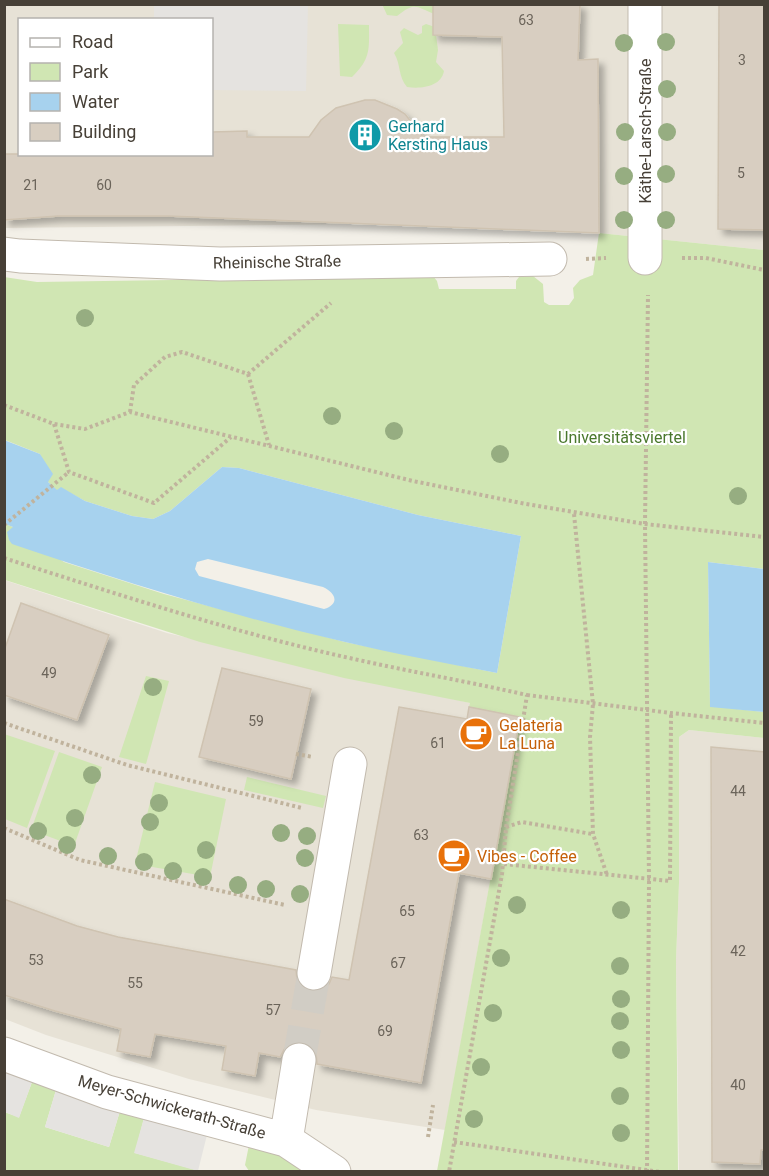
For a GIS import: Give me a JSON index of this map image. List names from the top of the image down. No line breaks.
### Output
{"streets":{"street":["Käthe-Larsch-Straße","Rheinische Straße","Meyer-Schwickerath-Straße"]},"parks":["Universitätsviertel"],"places":{"building":["Gerhard Kersting Haus"],"cafe":["Gelateria La Luna","Vibes - Coffee"]},"house_numbers":["63","3","5","21","60","49","59","61","44","63","65","42","53","67","55","57","69","40"],"legend":["Road","Park","Water","Building"]}
